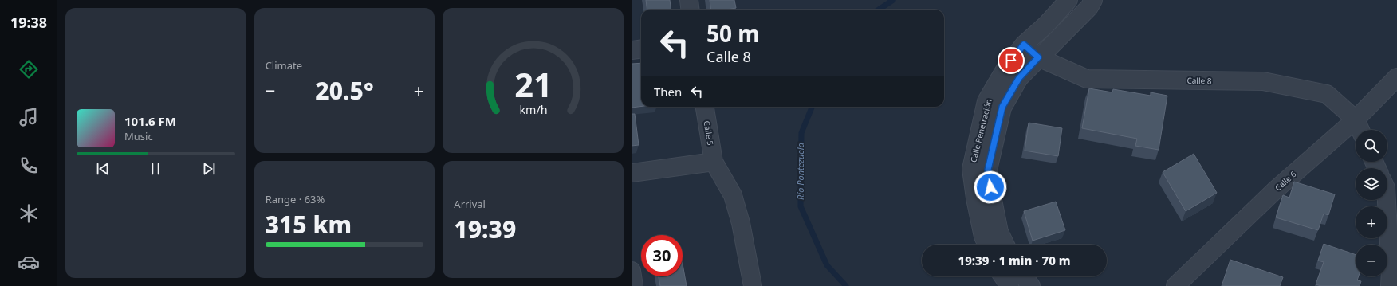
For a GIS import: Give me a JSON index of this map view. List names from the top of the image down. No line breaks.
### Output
{"streets":{"street":["Calle 8","Calle Penetración","Calle 5","Calle 6"]},"crossings":[["Calle 8","Calle Penetración"],["Calle 8","Calle 6"]],"water":["Río Pontezuela"],"page":{"tabs":"19:38","tile":["Climate",["Range · 63%","315 km"],["Arrival","19:39"]],"turn":["50 m","Calle 8"],"then":"Then","heat":["−","20.5°","+"],"song":["101.6 FM","Music"],"map_buttons":["+","−"],"limit":"30","trip":"19:39 · 1 min · 70 m","gauge":["21","km/h"]}}
